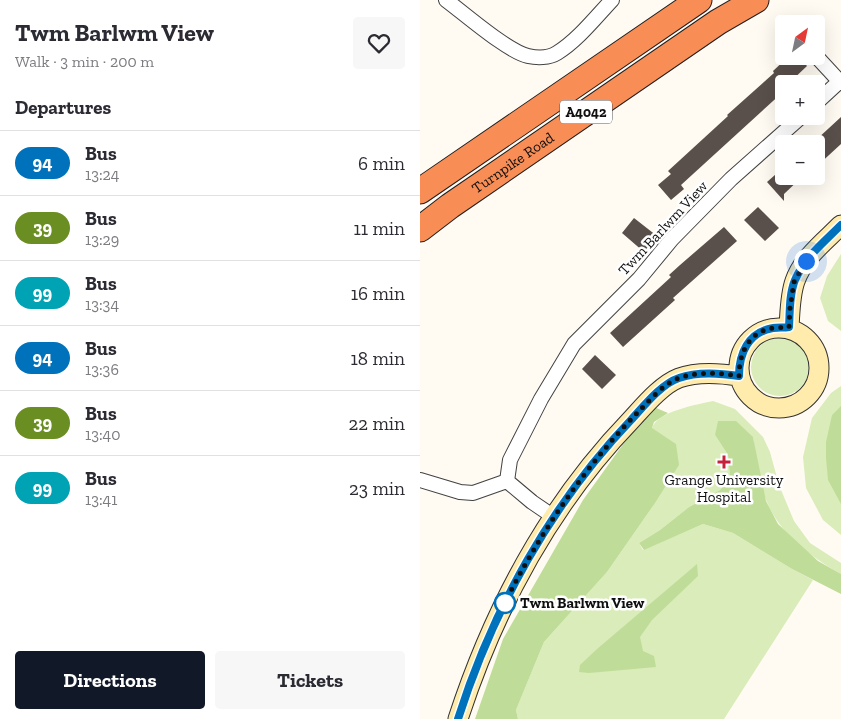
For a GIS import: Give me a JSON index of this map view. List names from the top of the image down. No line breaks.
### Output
{"streets":{"highway":["A4042","Turnpike Road"],"street":["Twm Barlwm View"]},"places":{"health":["Grange University Hospital"],"other":["Twm Barlwm View"]},"lines":["bus line 94"],"north":"top right","page":{"heading":[["Twm Barlwm View","Walk · 3 min · 200 m"],"Departures"],"map_buttons":["+","−"],"list":[{"mark":"94","name":"Bus","note":"13:24","value":"6 min"},{"mark":"39","name":"Bus","note":"13:29","value":"11 min"},{"mark":"99","name":"Bus","note":"13:34","value":"16 min"},{"mark":"94","name":"Bus","note":"13:36","value":"18 min"},{"mark":"39","name":"Bus","note":"13:40","value":"22 min"},{"mark":"99","name":"Bus","note":"13:41","value":"23 min"}],"buttons":["Directions","Tickets"]}}
